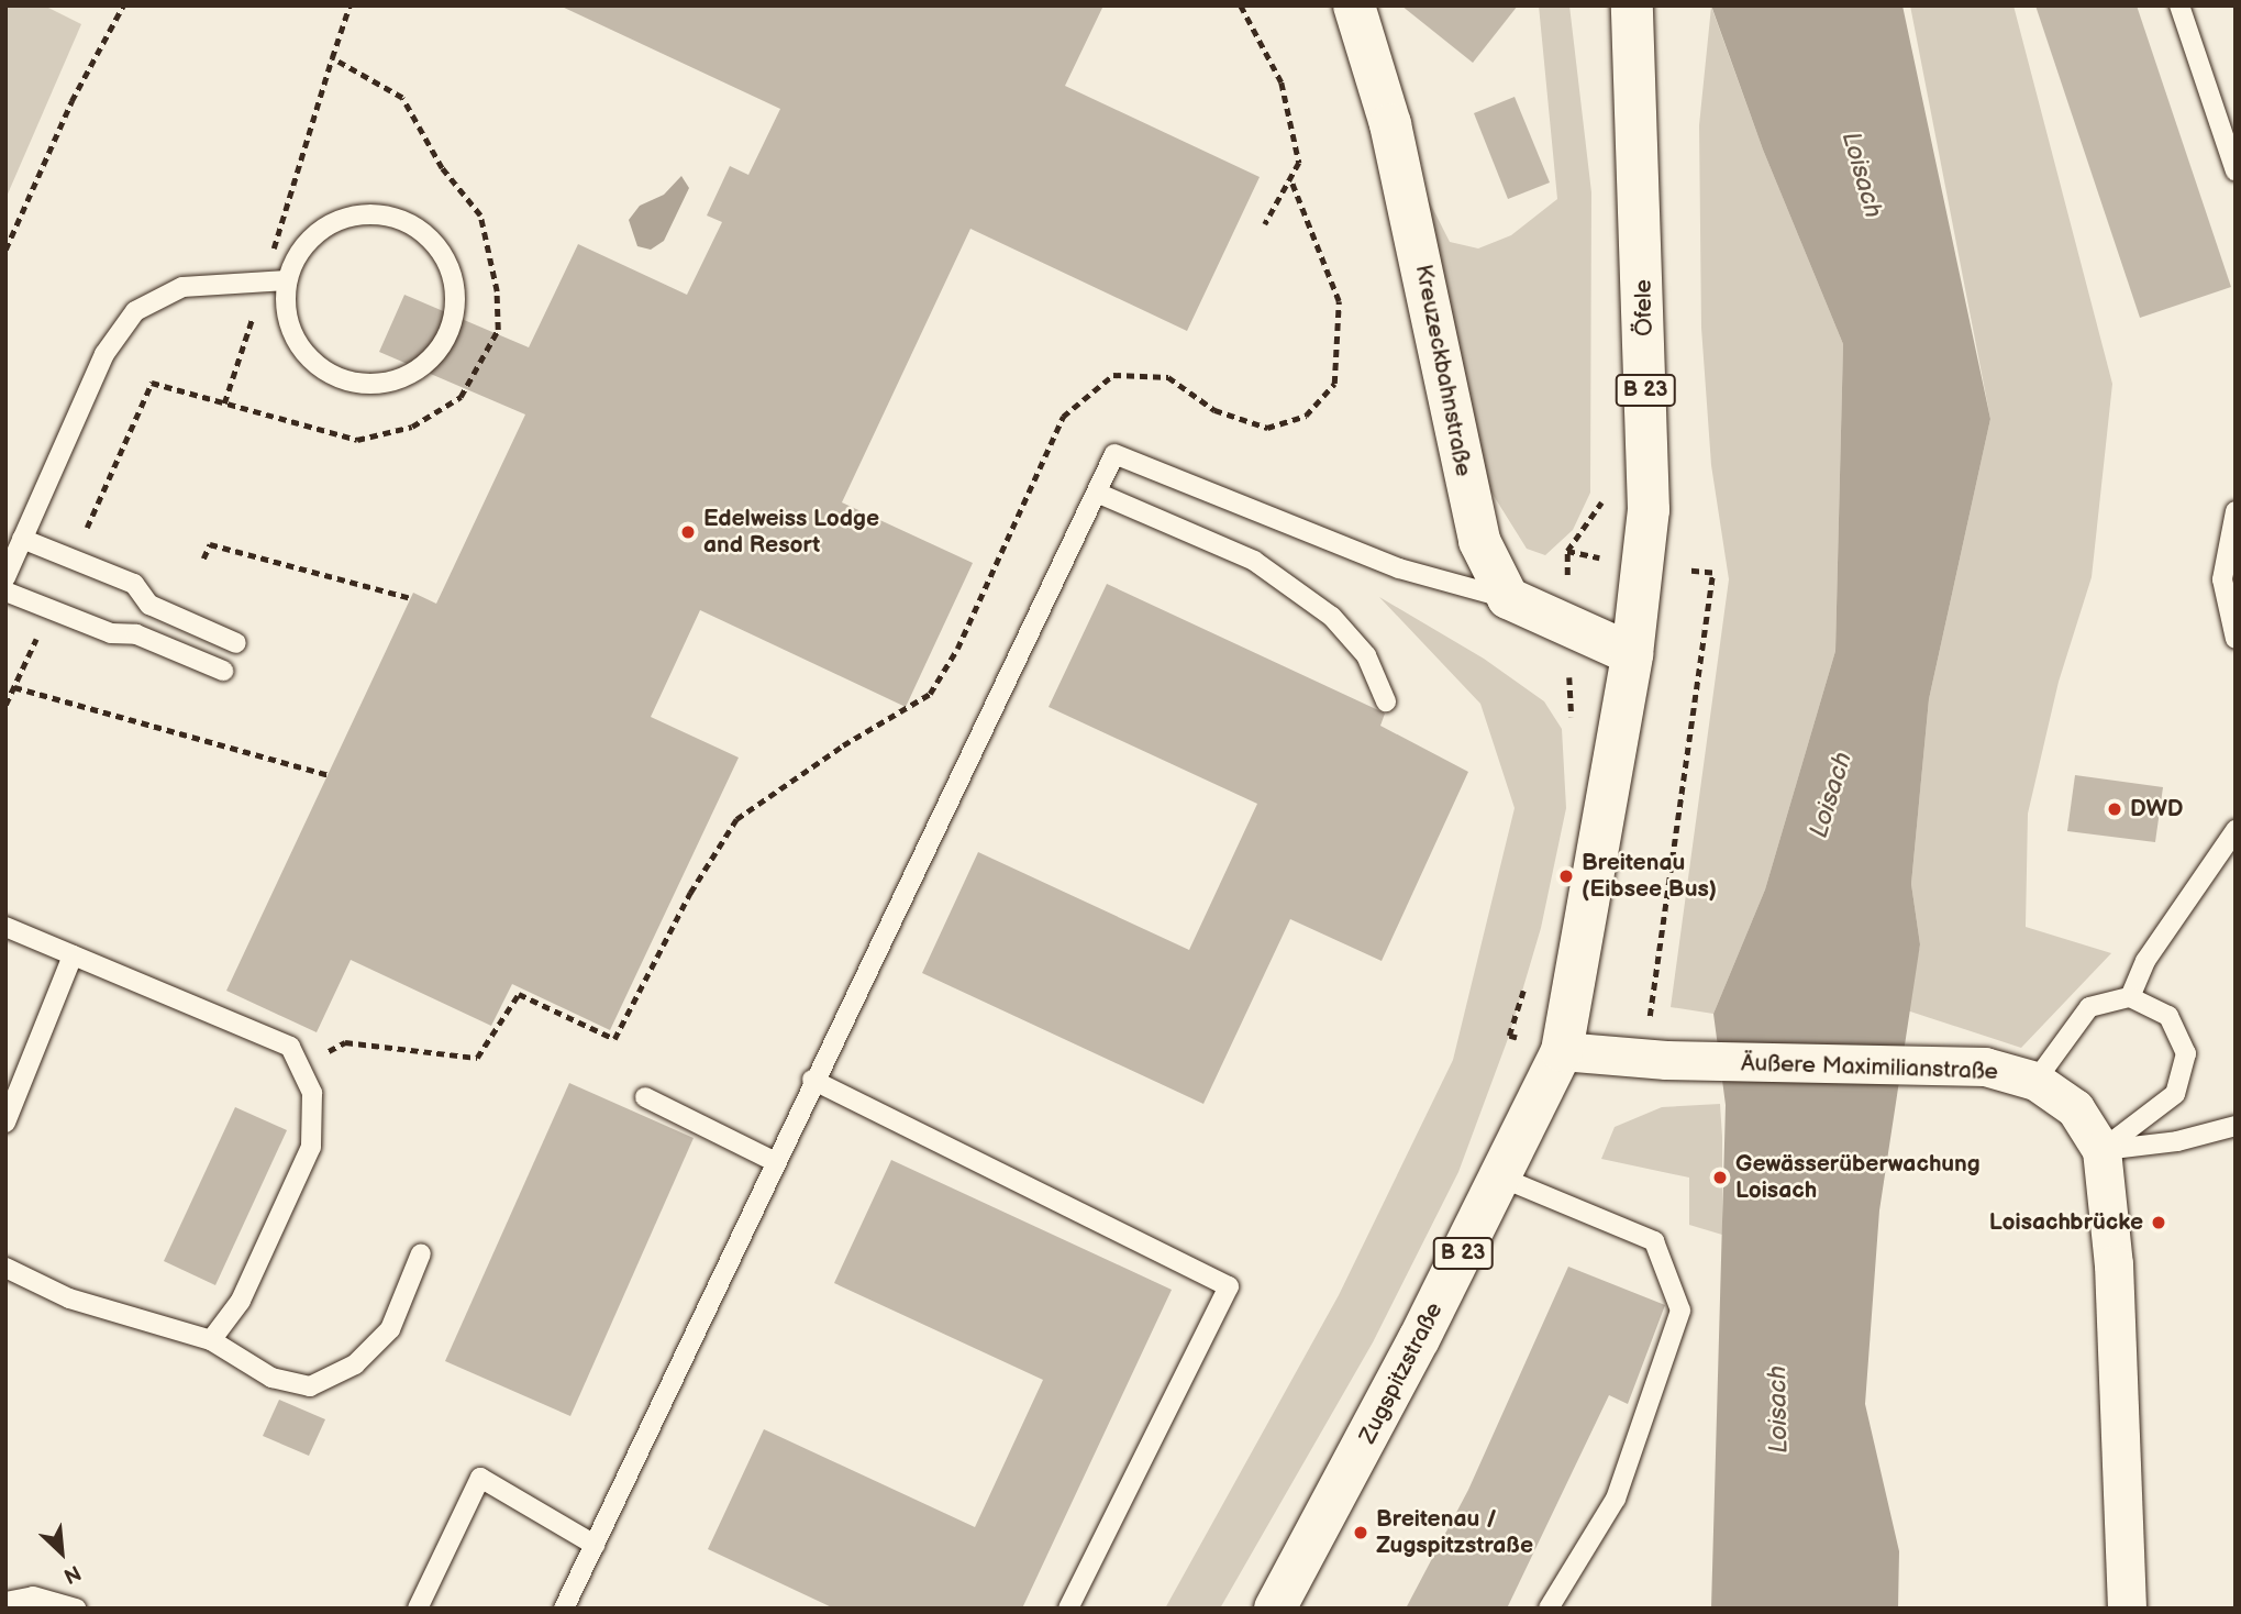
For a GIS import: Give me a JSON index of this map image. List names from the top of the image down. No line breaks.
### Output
{"streets":{"main road":["Öfele","Kreuzeckbahnstraße","B 23","Zugspitzstraße"],"street":["Äußere Maximilianstraße"]},"crossings":[["Öfele","B 23"],["B 23","Äußere Maximilianstraße"],["B 23","Zugspitzstraße"],["Äußere Maximilianstraße","Zugspitzstraße"]],"water":["Loisach"],"places":["Edelweiss Lodge and Resort","DWD","Breitenau (Eibsee Bus)","Gewässerüberwachung Loisach","Loisachbrücke","Breitenau / Zugspitzstraße"],"north":"bottom right"}
